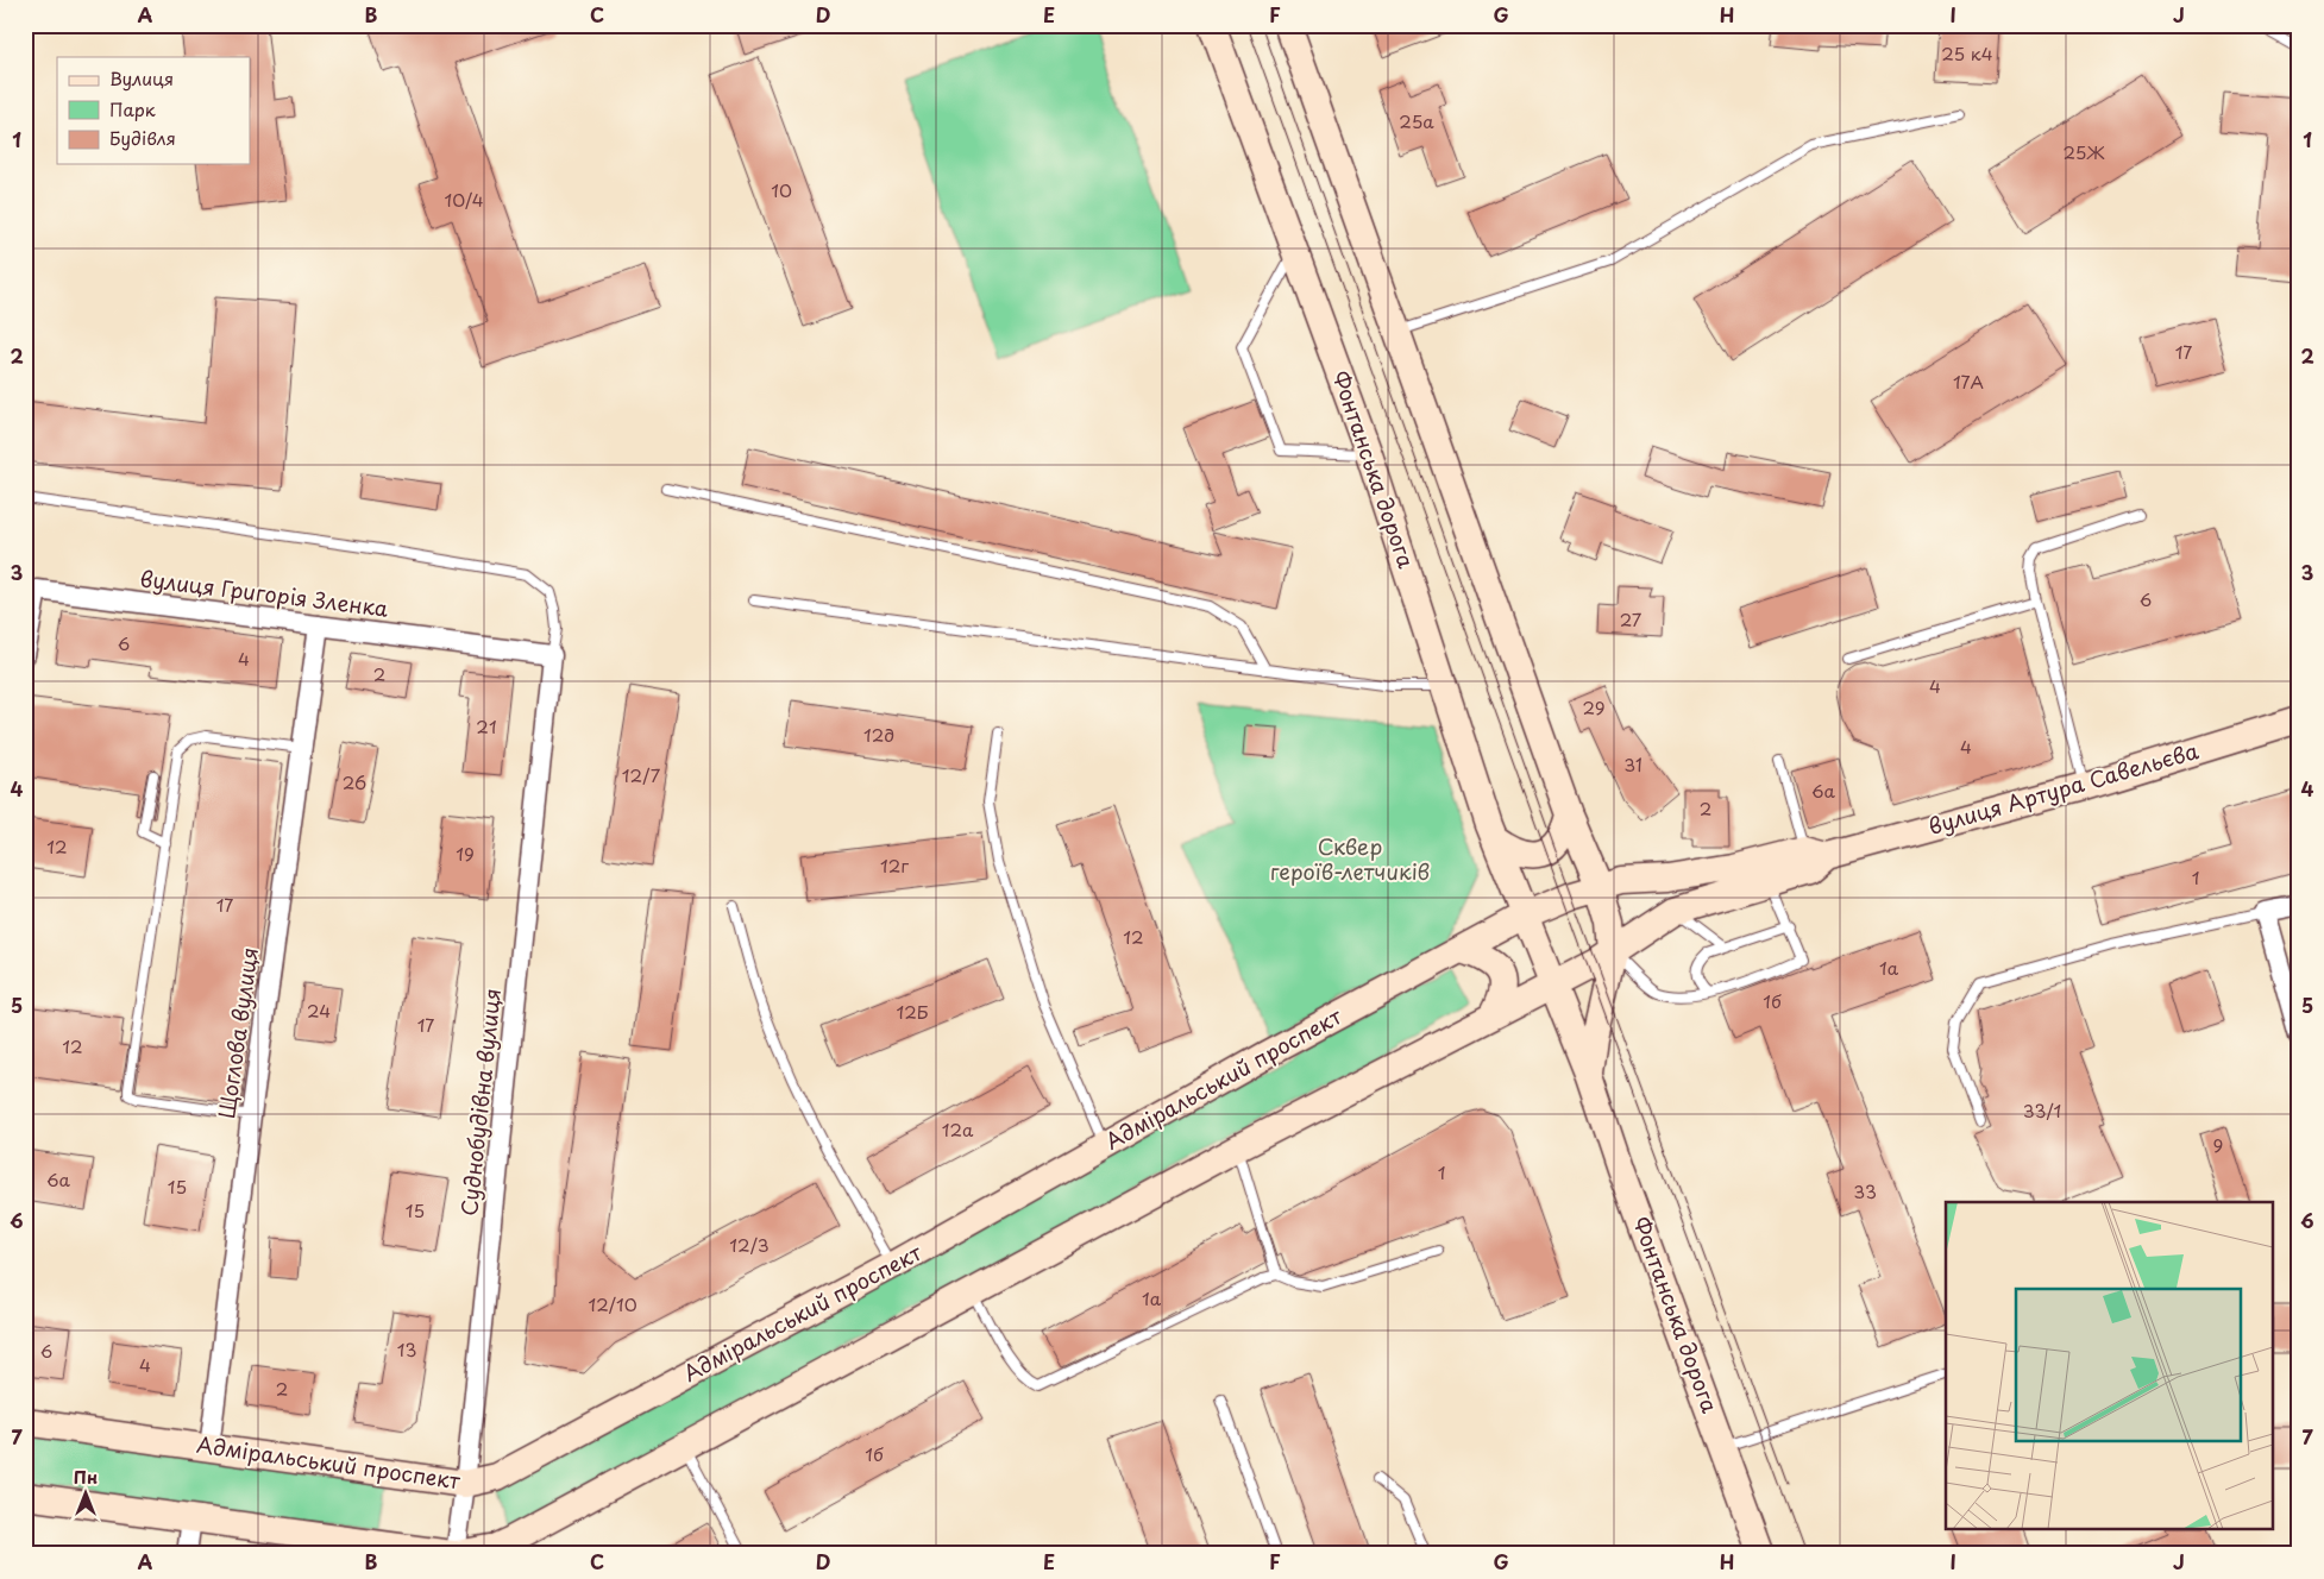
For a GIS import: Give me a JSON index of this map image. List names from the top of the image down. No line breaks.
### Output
{"streets":{"main road":["Фонтанська дорога","вулиця Артура Савельєва","Адміральський проспект"],"street":["вулиця Григорія Зленка","Щоглова вулиця","Суднобудівна вулиця"]},"crossings":[["Фонтанська дорога","вулиця Артура Савельєва"],["Фонтанська дорога","Адміральський проспект"],["вулиця Григорія Зленка","Щоглова вулиця"],["вулиця Григорія Зленка","Суднобудівна вулиця"],["вулиця Артура Савельєва","Адміральський проспект"],["Щоглова вулиця","Адміральський проспект"],["Адміральський проспект","Суднобудівна вулиця"]],"parks":["Сквер героїв-летчиків"],"house_numbers":["25 к4","25а","25Ж","10","10/4","17","17А","6","27","6","4","2","4","29","21","12д","4","31","12/7","26","6а","2","12","19","12г","1","17","12","1а","1б","24","12Б","17","12","33/1","12а","9","1","6а","15","33","15","12/3","1а","12/10","13","6","4","2","1б"],"legend":["Вулиця","Парк","Будівля"],"north":"top","grid":{"columns":["A","B","C","D","E","F","G","H","I","J"],"rows":["1","2","3","4","5","6","7"]}}
